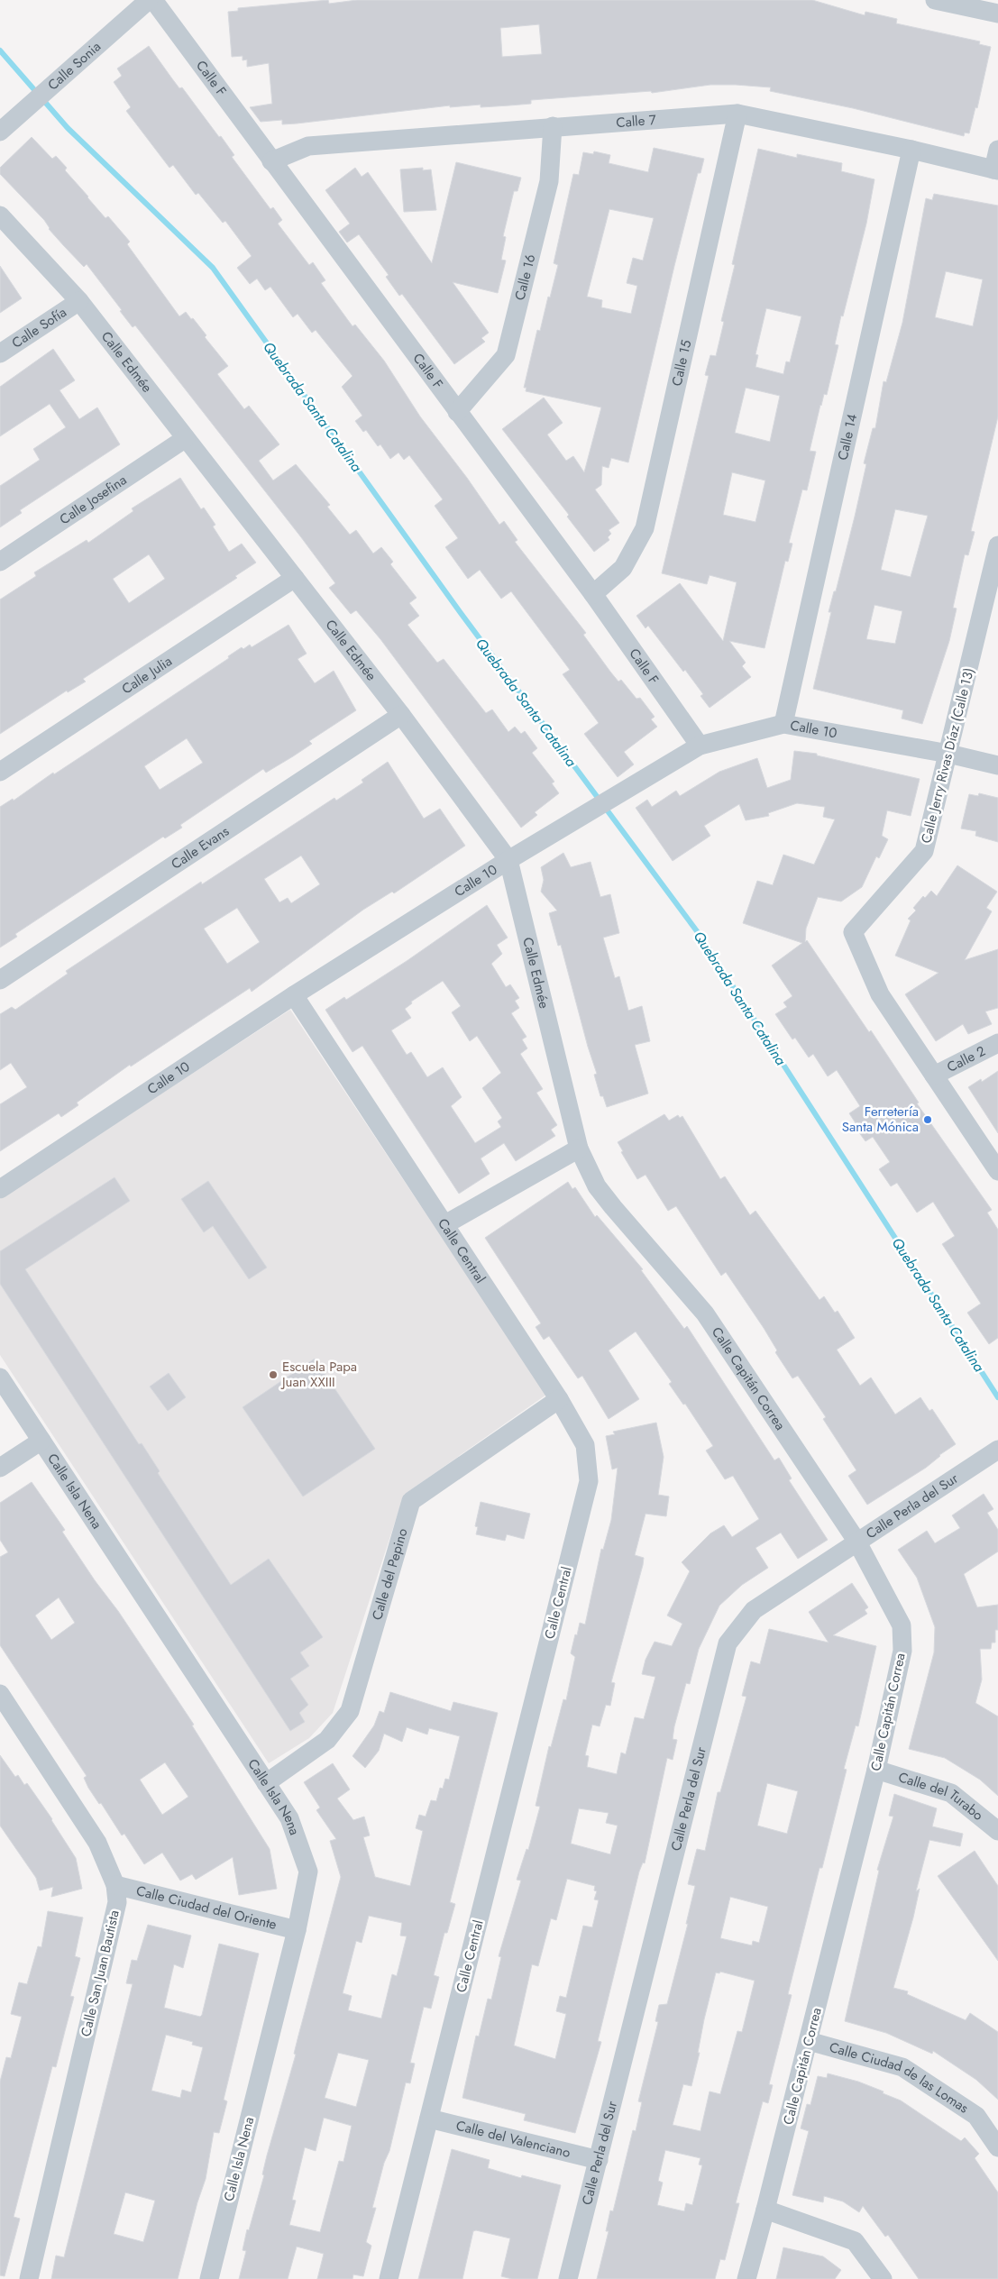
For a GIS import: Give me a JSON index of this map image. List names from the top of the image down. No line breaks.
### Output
{"streets":{"street":["Calle Sonia","Calle F","Calle 7","Calle 16","Calle Sofía","Calle Edmée","Calle 15","Calle 14","Calle Josefina","Calle Julia","Calle 10","Calle Jerry Rivas Díaz (Calle 13)","Calle Evans","Calle 2","Calle Central","Calle Capitán Correa","Calle Isla Nena","Calle Perla del Sur","Calle del Pepino","Calle del Turabo","Calle Ciudad del Oriente","Calle San Juan Bautista","Calle Ciudad de las Lomas","Calle del Valenciano"]},"crossings":[["Calle F","Calle 7"],["Calle F","Calle 16"],["Calle F","Calle 15"],["Calle F","Calle 10"],["Calle 7","Calle 16"],["Calle 7","Calle 15"],["Calle 7","Calle 14"],["Calle Sofía","Calle Edmée"],["Calle Edmée","Calle Josefina"],["Calle Edmée","Calle Julia"],["Calle Edmée","Calle 10"],["Calle Edmée","Calle Evans"],["Calle Edmée","Calle Capitán Correa"],["Calle 14","Calle 10"],["Calle 10","Calle Jerry Rivas Díaz (Calle 13)"],["Calle 10","Calle Central"],["Calle Jerry Rivas Díaz (Calle 13)","Calle 2"],["Calle Central","Calle del Pepino"],["Calle Central","Calle del Valenciano"],["Calle Capitán Correa","Calle Perla del Sur"],["Calle Capitán Correa","Calle del Turabo"],["Calle Capitán Correa","Calle Ciudad de las Lomas"],["Calle Isla Nena","Calle del Pepino"],["Calle Isla Nena","Calle Ciudad del Oriente"],["Calle Perla del Sur","Calle del Valenciano"],["Calle Ciudad del Oriente","Calle San Juan Bautista"]],"water":["Quebrada Santa Catalina"],"places":["Ferretería Santa Mónica","Escuela Papa Juan XXIII"]}
